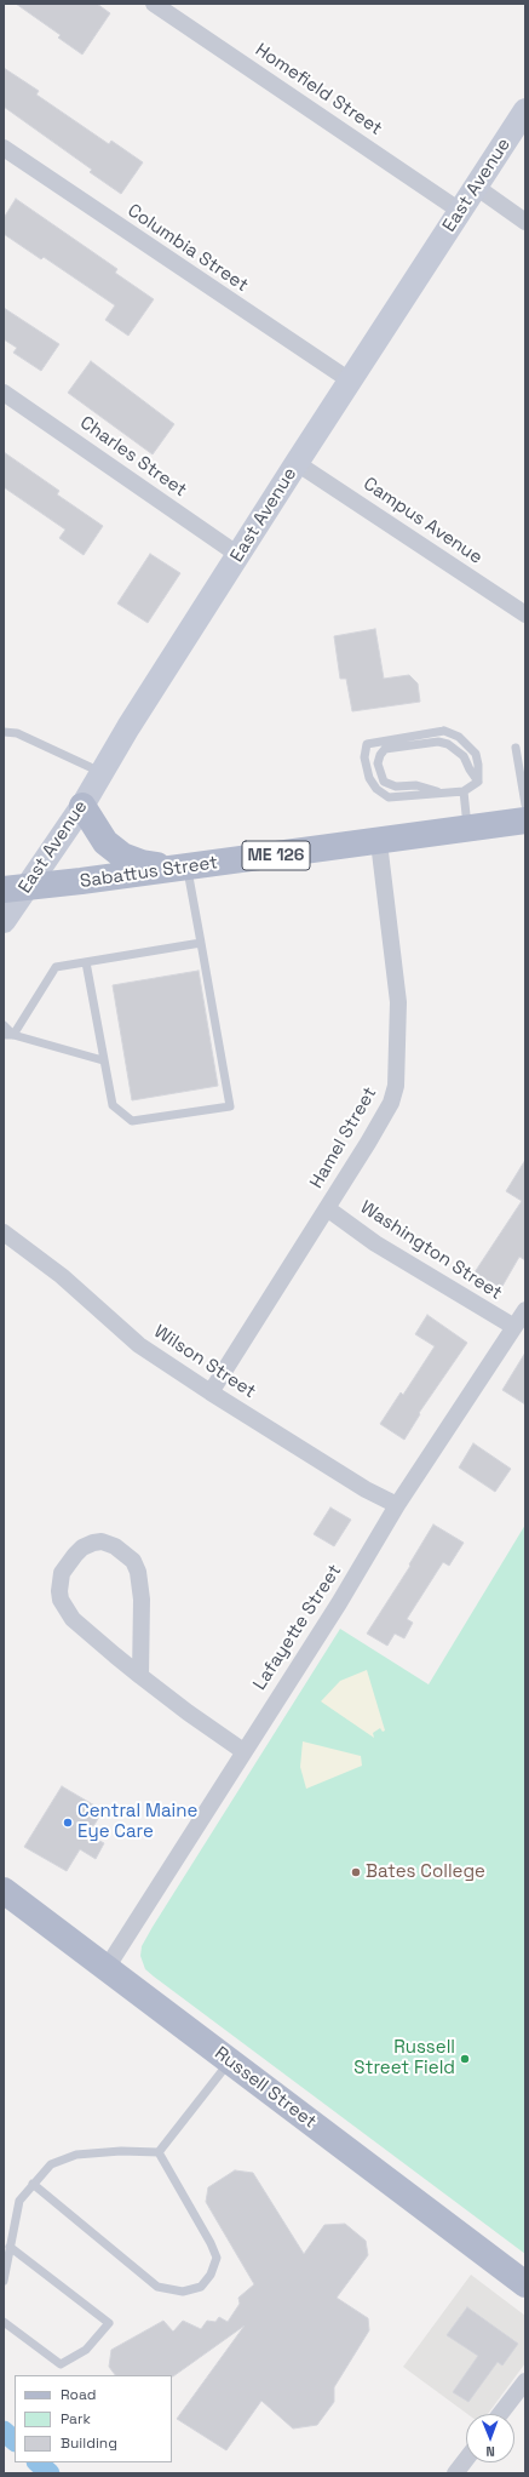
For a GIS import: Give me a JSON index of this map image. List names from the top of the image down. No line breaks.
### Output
{"streets":{"main road":["East Avenue","ME 126","Sabattus Street","Russell Street"],"street":["Homefield Street","Columbia Street","Charles Street","Campus Avenue","Hamel Street","Washington Street","Wilson Street","Lafayette Street"]},"crossings":[["Homefield Street","East Avenue"],["East Avenue","Columbia Street"],["East Avenue","Charles Street"],["East Avenue","Campus Avenue"],["East Avenue","Sabattus Street"],["Sabattus Street","Hamel Street"],["Hamel Street","Washington Street"],["Hamel Street","Wilson Street"],["Washington Street","Lafayette Street"],["Wilson Street","Lafayette Street"],["Lafayette Street","Russell Street"]],"places":["Central Maine Eye Care","Bates College","Russell Street Field"],"legend":["Road","Park","Building"],"north":"bottom"}
